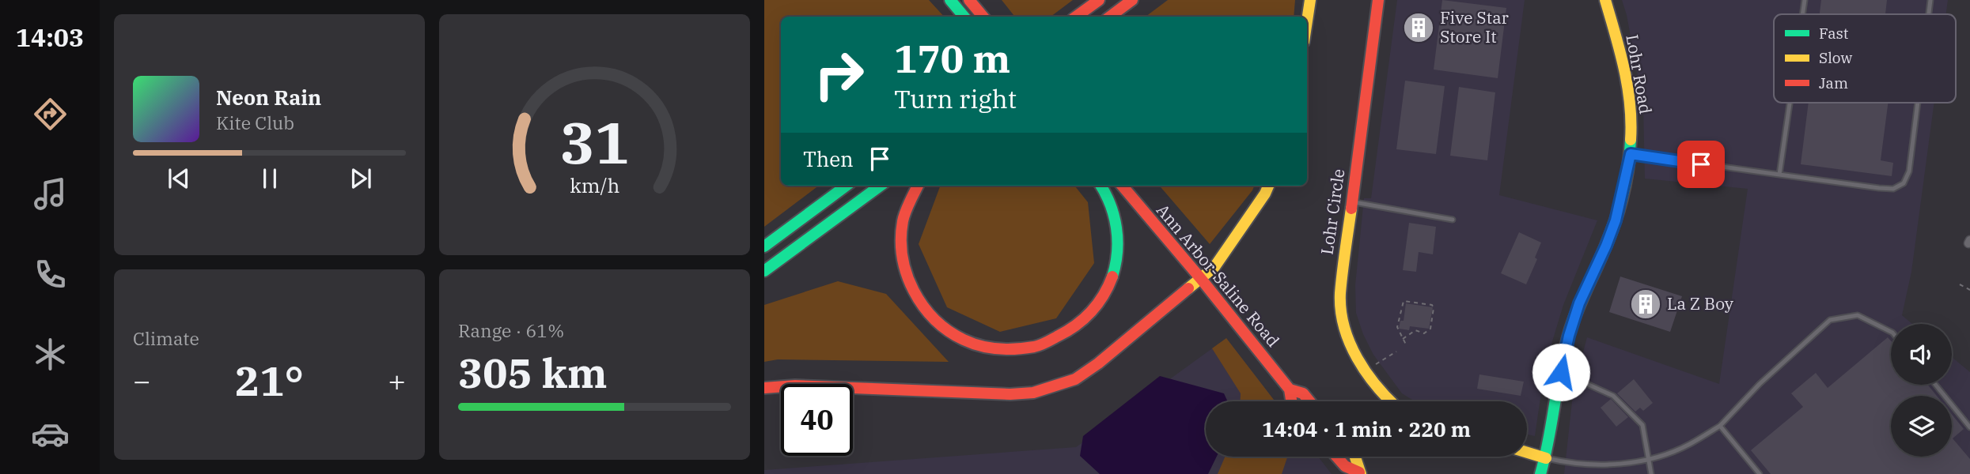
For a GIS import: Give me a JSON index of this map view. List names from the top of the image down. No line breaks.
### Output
{"streets":{"main road":["Lohr Road","Lohr Circle","Ann Arbor-Saline Road"]},"places":{"building":["Five Star Store It","La Z Boy"]},"legend":["Fast","Slow","Jam"],"page":{"tabs":"14:03","turn":["170 m","Turn right"],"song":["Neon Rain","Kite Club"],"then":"Then","tile":["Climate",["Range · 61%","305 km"]],"heat":["−","21°","+"],"limit":"40","trip":"14:04 · 1 min · 220 m","gauge":["31","km/h"]}}
